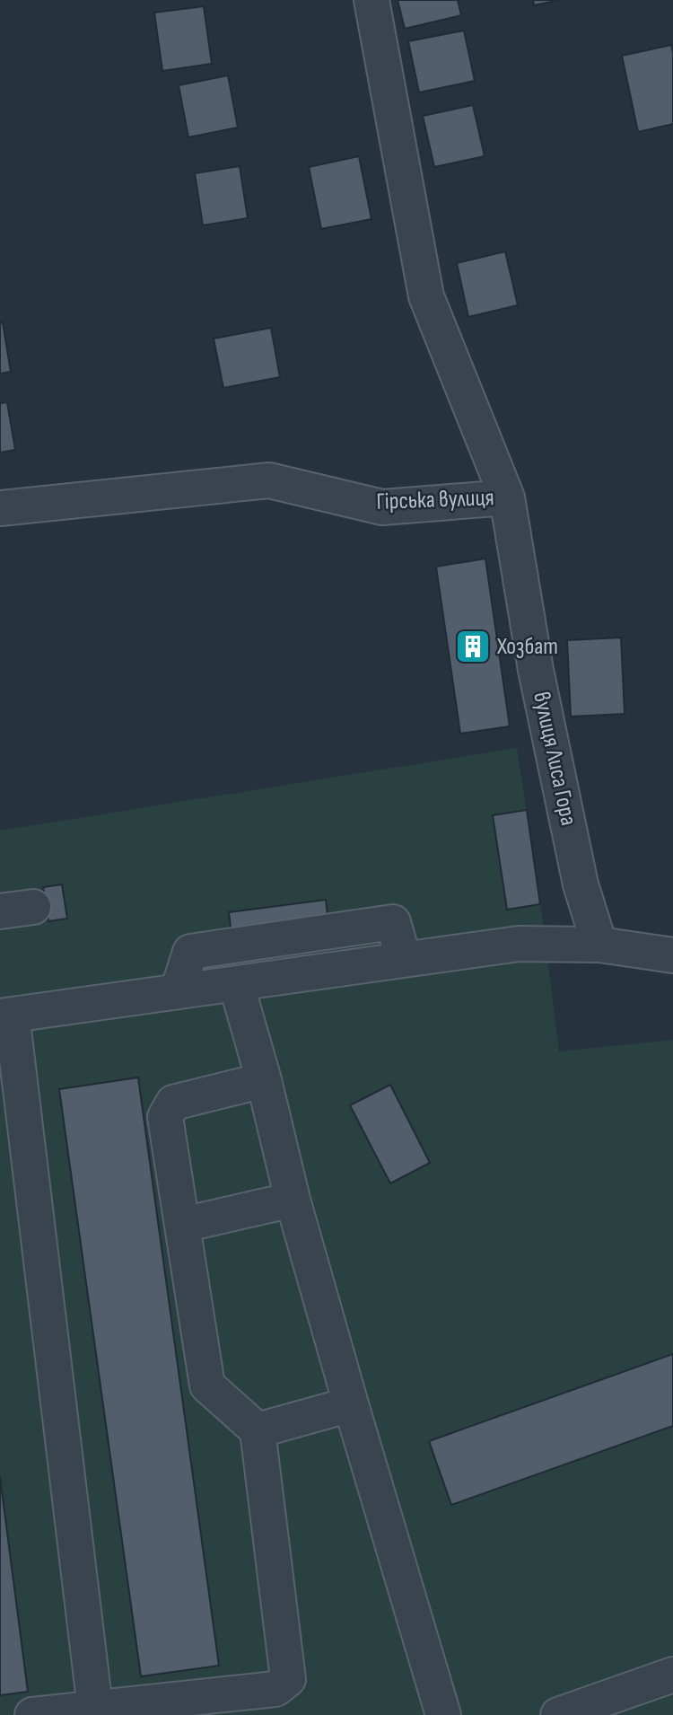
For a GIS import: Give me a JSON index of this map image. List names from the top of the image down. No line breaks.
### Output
{"streets":{"street":["Гірська вулиця","вулиця Лиса Гора"]},"crossings":[["Гірська вулиця","вулиця Лиса Гора"]],"places":{"building":["Хозбат"]}}
